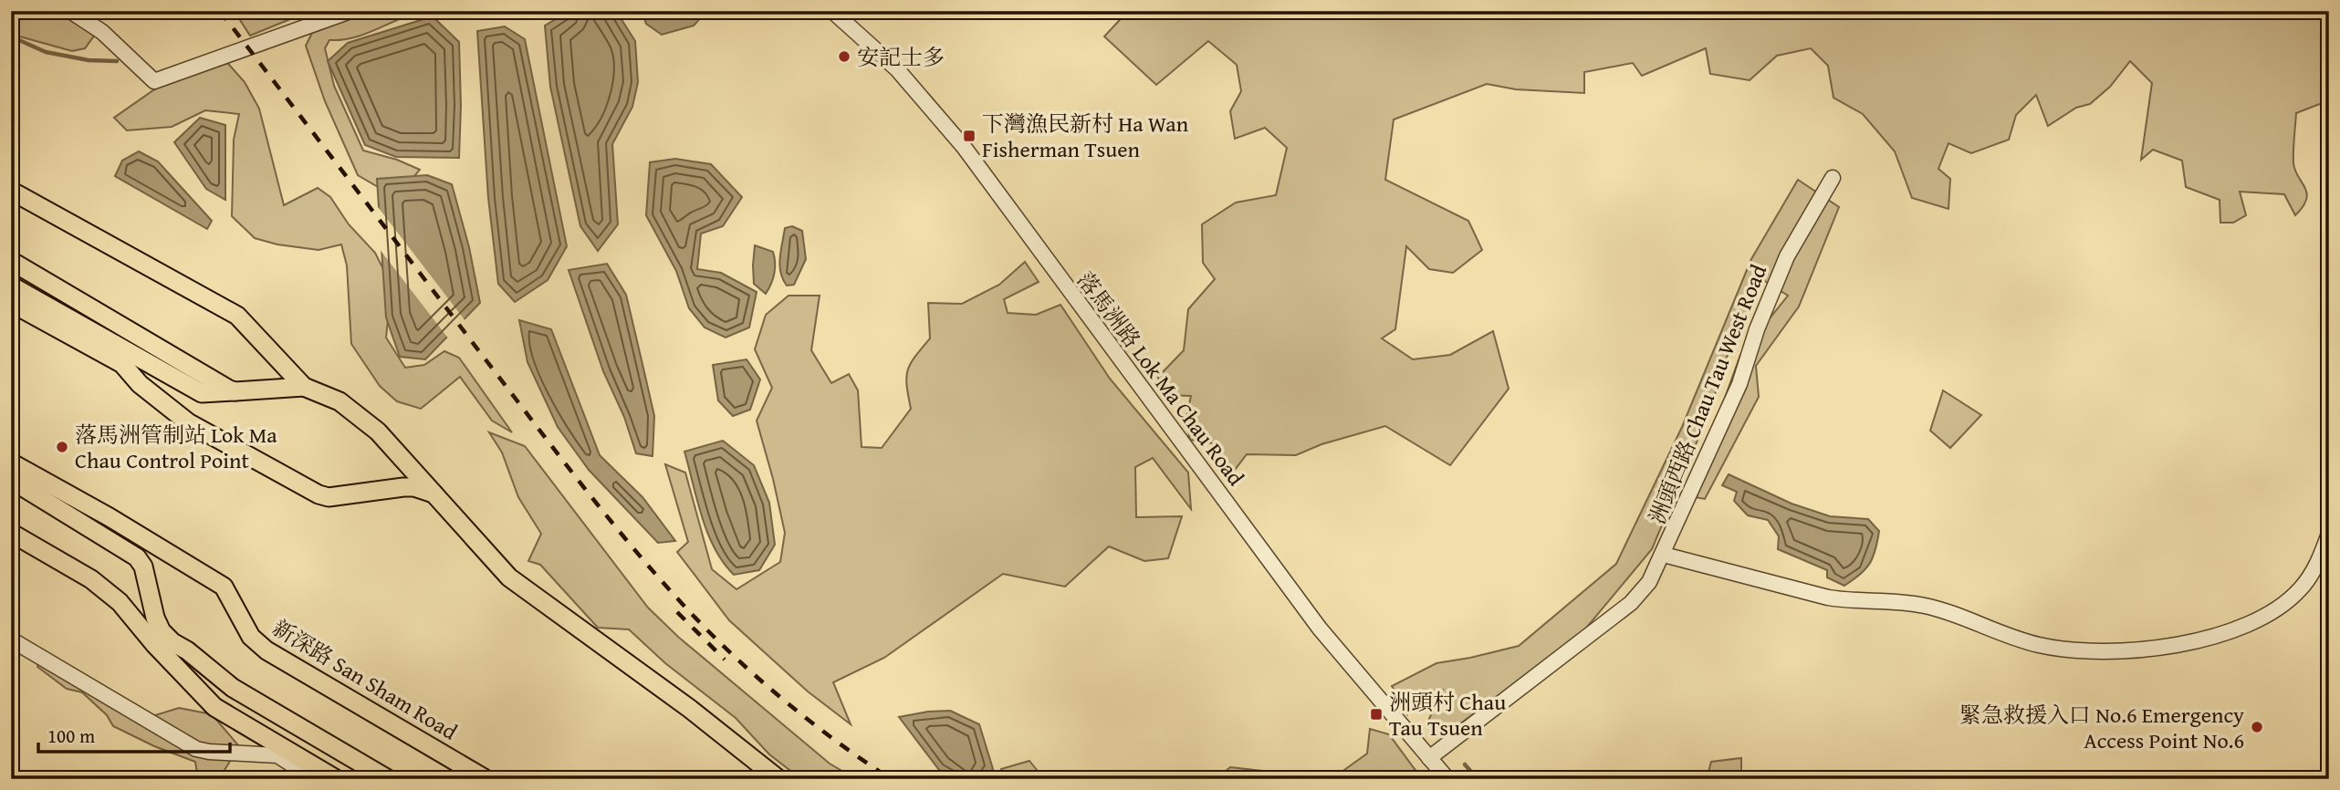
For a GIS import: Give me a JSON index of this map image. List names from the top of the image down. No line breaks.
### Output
{"streets":{"main road":["新深路 San Sham Road"],"street":["落馬洲路 Lok Ma Chau Road","洲頭西路 Chau Tau West Road"]},"crossings":[["落馬洲路 Lok Ma Chau Road","洲頭西路 Chau Tau West Road"]],"places":{"other":["安記士多","落馬洲管制站 Lok Ma Chau Control Point","緊急救援入口 No.6 Emergency Access Point No.6"],"transit":["下灣漁民新村 Ha Wan Fisherman Tsuen","洲頭村 Chau Tau Tsuen"]},"scale_bar":"100 m"}
